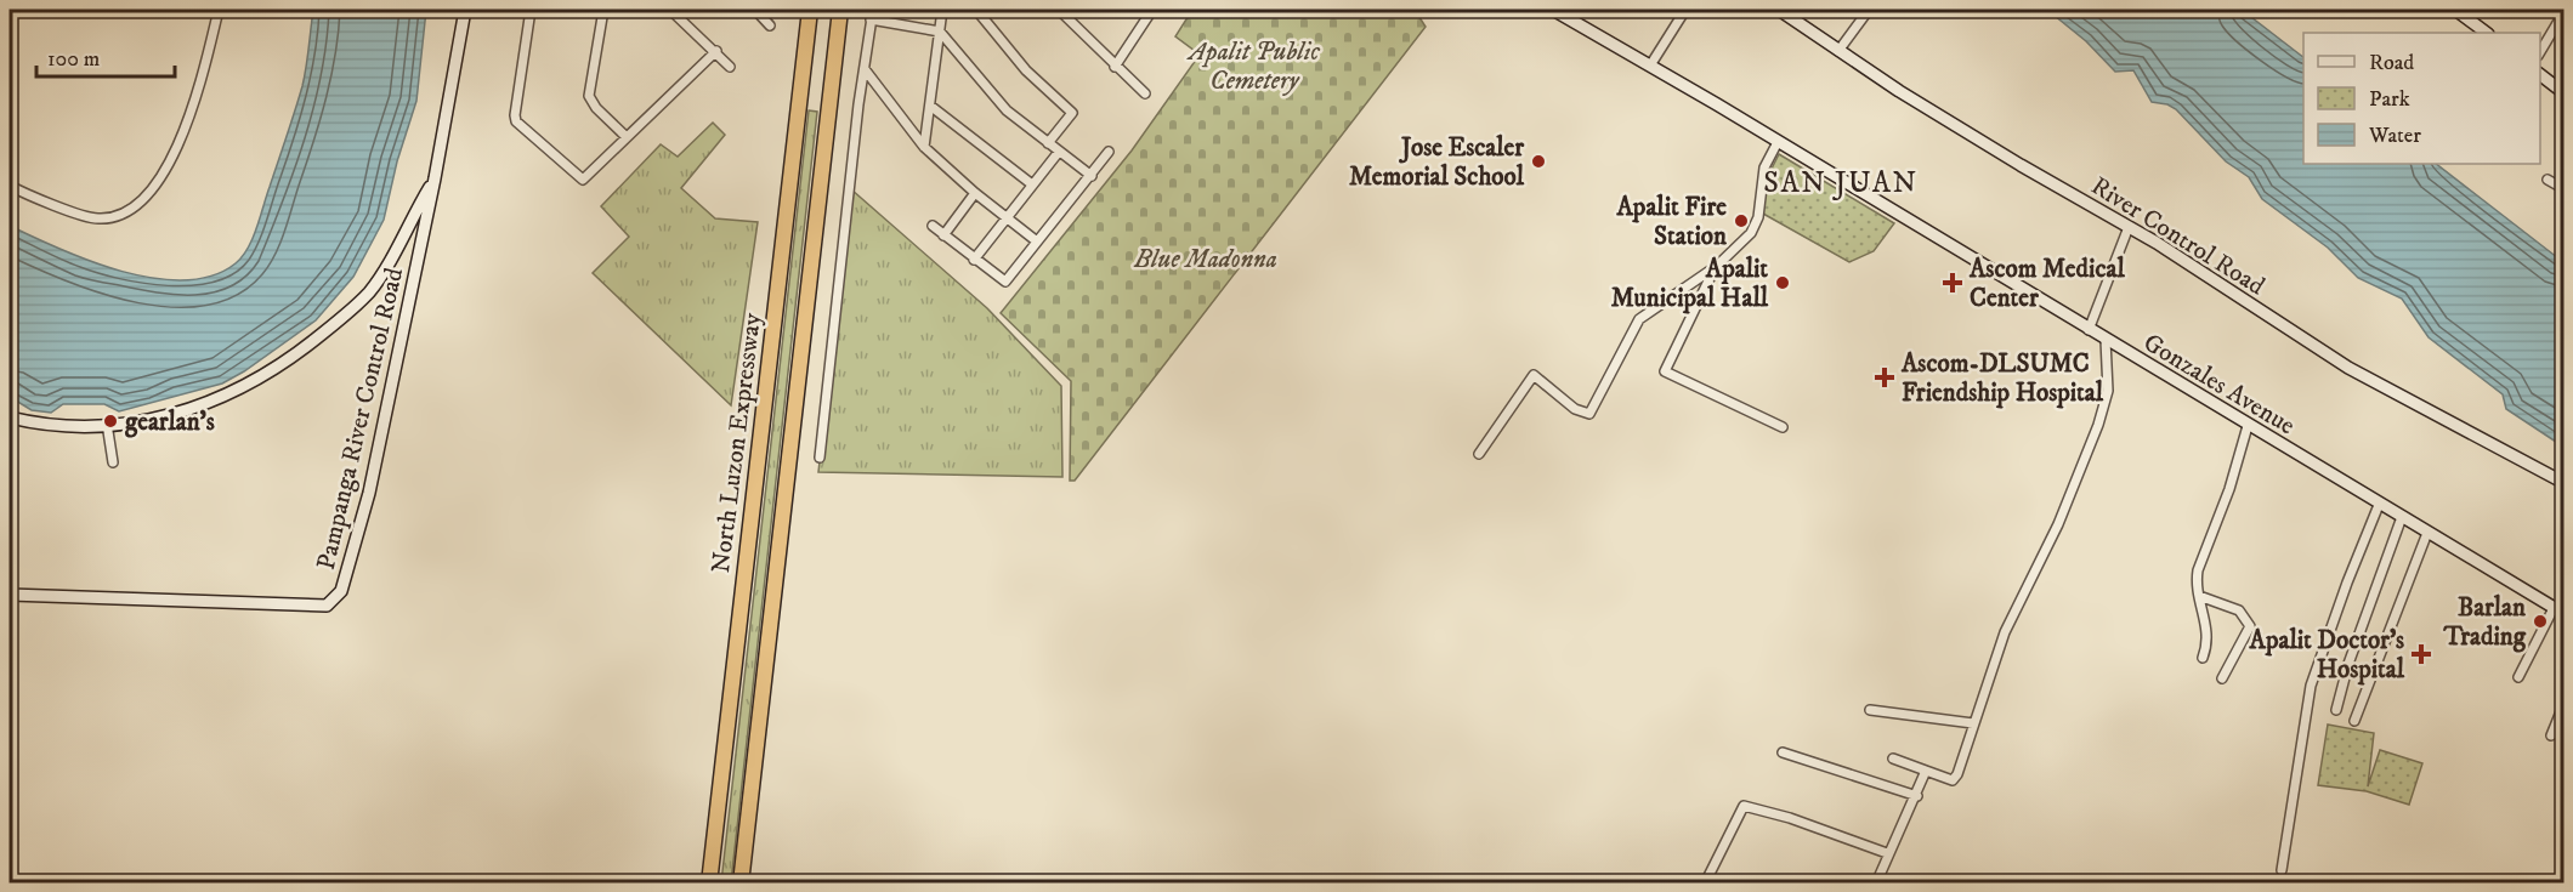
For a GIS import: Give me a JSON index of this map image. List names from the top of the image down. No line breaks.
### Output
{"streets":{"highway":["North Luzon Expressway"],"main road":["River Control Road","Gonzales Avenue","Pampanga River Control Road"]},"districts":["SAN JUAN"],"parks":["Apalit Public Cemetery","Blue Madonna"],"places":{"other":["Jose Escaler Memorial School","Apalit Fire Station","Apalit Municipal Hall","gearlan's","Barlan Trading"],"health":["Ascom Medical Center","Ascom-DLSUMC Friendship Hospital","Apalit Doctor's Hospital"]},"legend":["Road","Park","Water"],"scale_bar":"100 m"}
